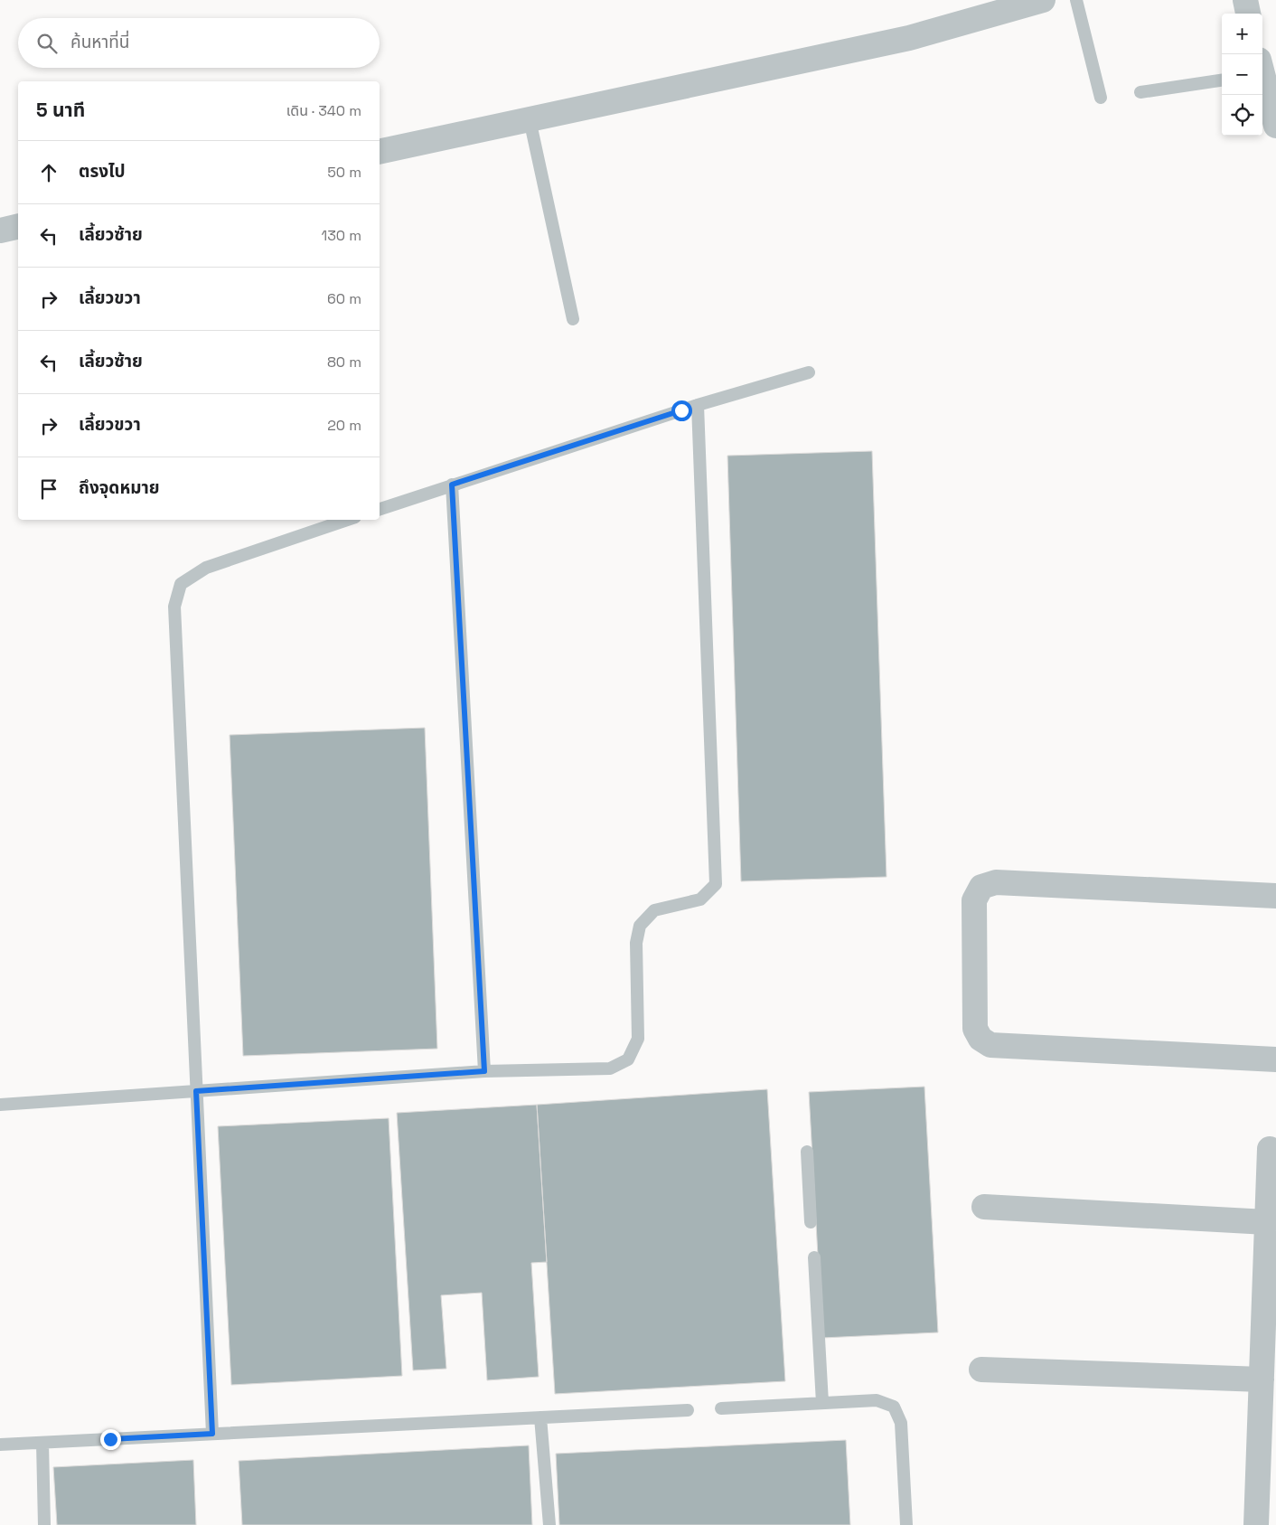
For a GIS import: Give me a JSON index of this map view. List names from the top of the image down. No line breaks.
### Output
{"page":{"map_buttons":["+","−"],"search":"ค้นหาที่นี่","heading":["5 นาที","เดิน · 340 m"],"list":[["ตรงไป","50 m"],["เลี้ยวซ้าย","130 m"],["เลี้ยวขวา","60 m"],["เลี้ยวซ้าย","80 m"],["เลี้ยวขวา","20 m"],"ถึงจุดหมาย"]}}
